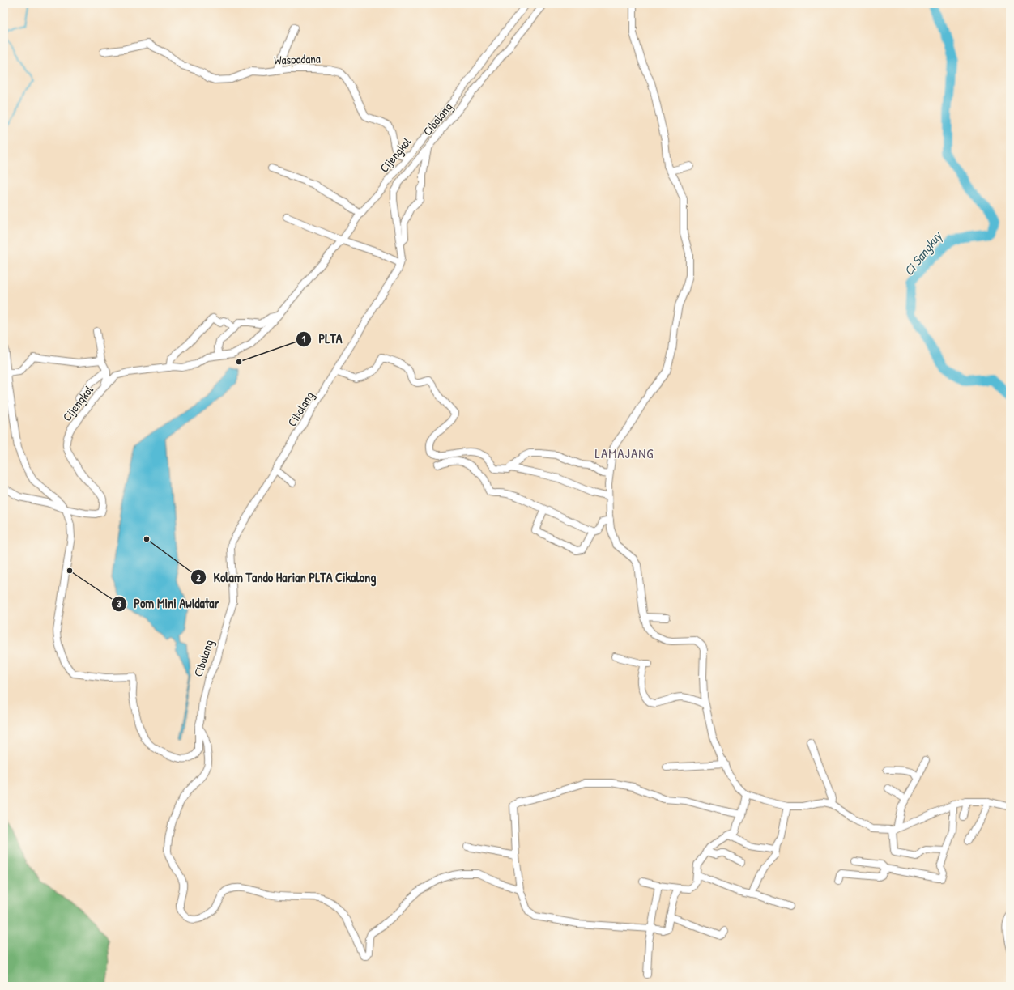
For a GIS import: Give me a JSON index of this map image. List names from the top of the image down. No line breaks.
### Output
{"streets":{"street":["Waspadana","Cibolang","Cijengkol"]},"crossings":[["Waspadana","Cijengkol"],["Cibolang","Cijengkol"]],"districts":["LAMAJANG"],"water":["Ci Sangkuy"],"places":["PLTA","Kolam Tando Harian PLTA Cikalong","Pom Mini Awidatar"]}
